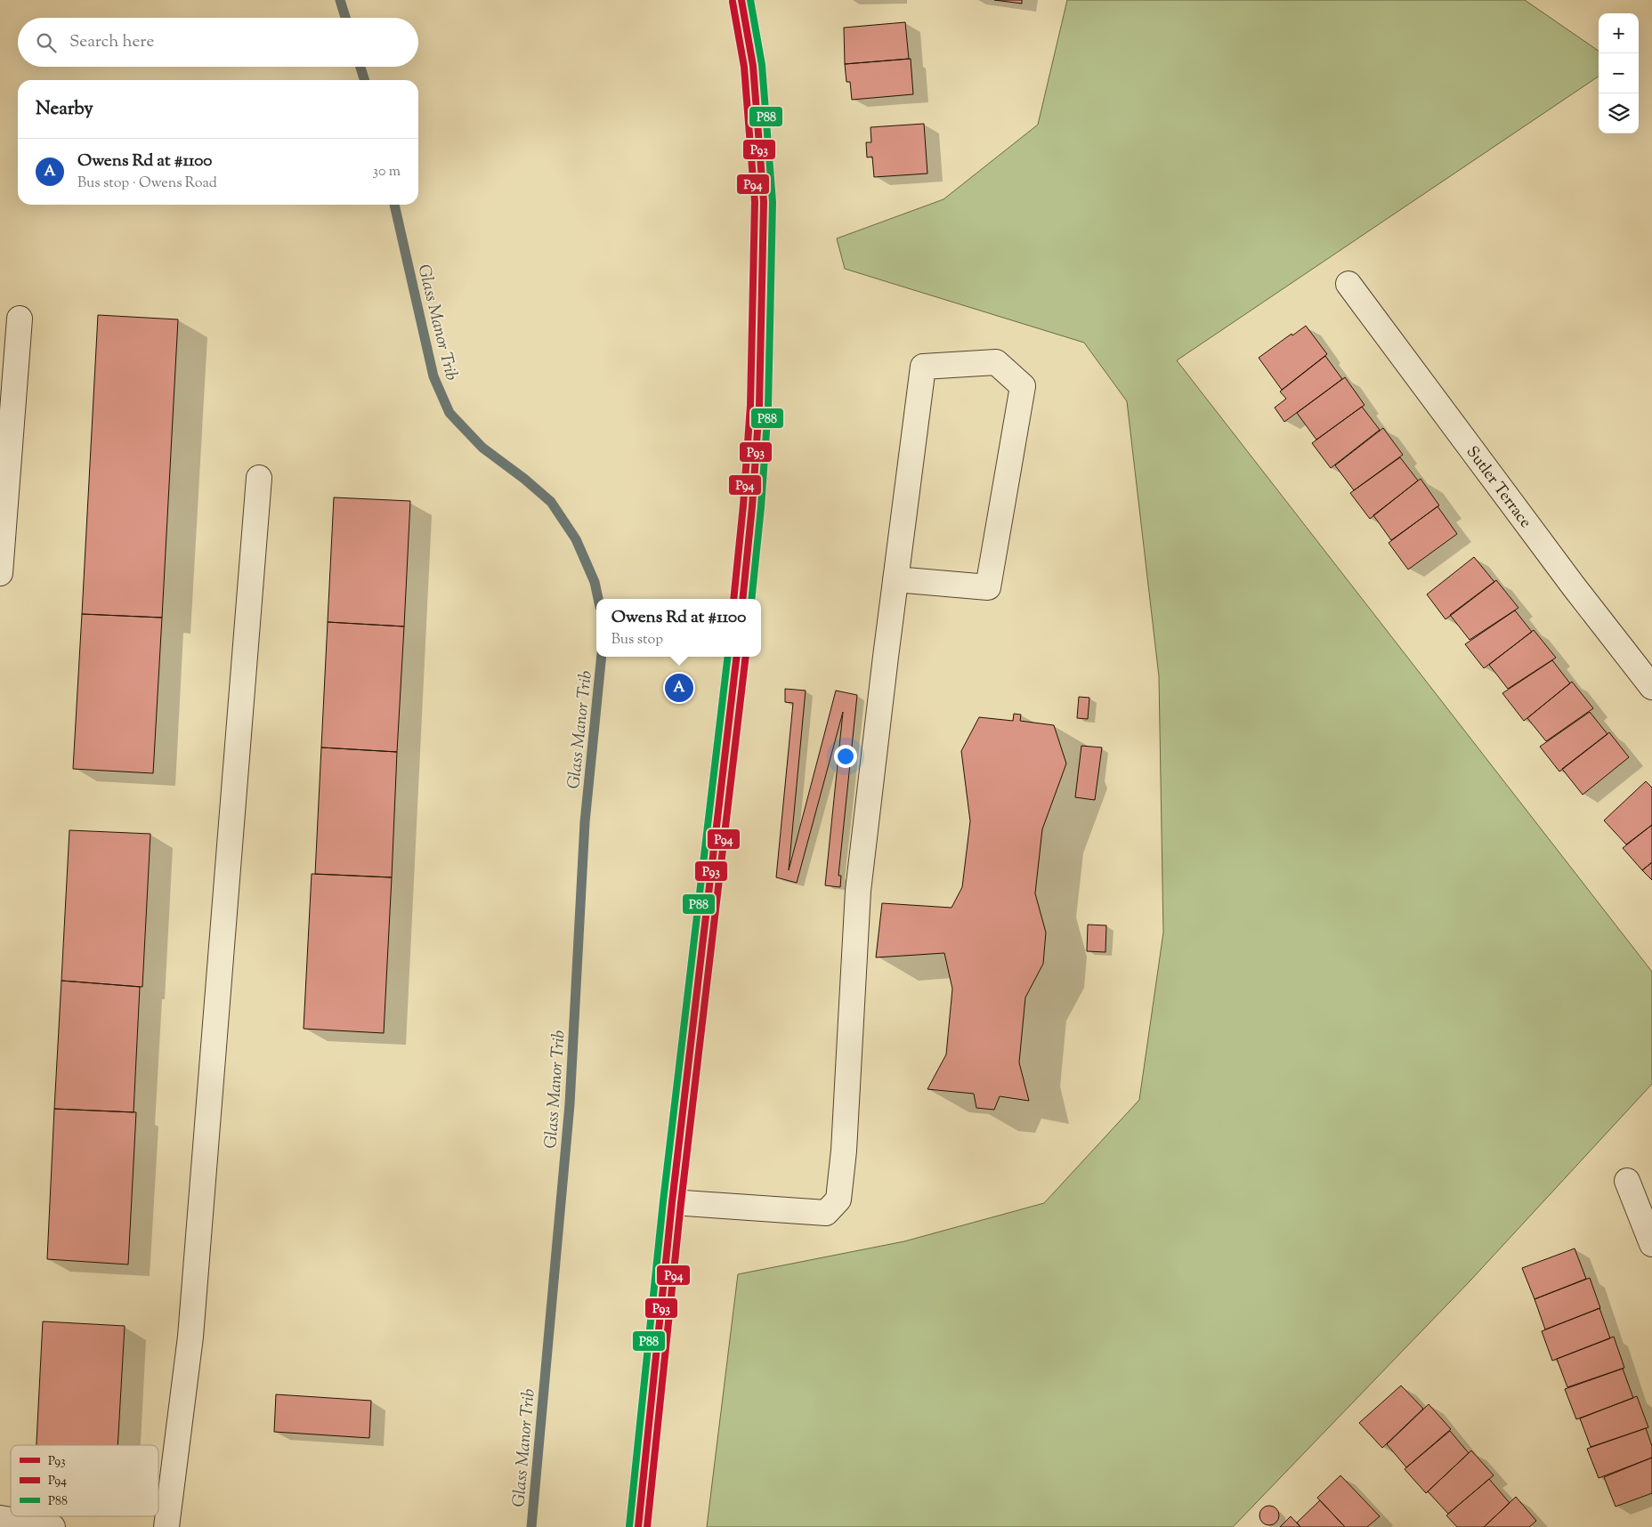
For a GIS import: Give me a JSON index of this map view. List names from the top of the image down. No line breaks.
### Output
{"streets":{"street":["Sutler Terrace"]},"water":["Glass Manor Trib"],"lines":["transit line P93","transit line P88","transit line P94"],"legend":["P93","P94","P88"],"page":{"map_buttons":["+","−"],"search":"Search here","heading":"Nearby","list":[{"mark":"A","name":"Owens Rd at #1100","note":"Bus stop · Owens Road","value":"30 m"}],"popup":["Owens Rd at #1100","Bus stop"],"pins":"A"}}
